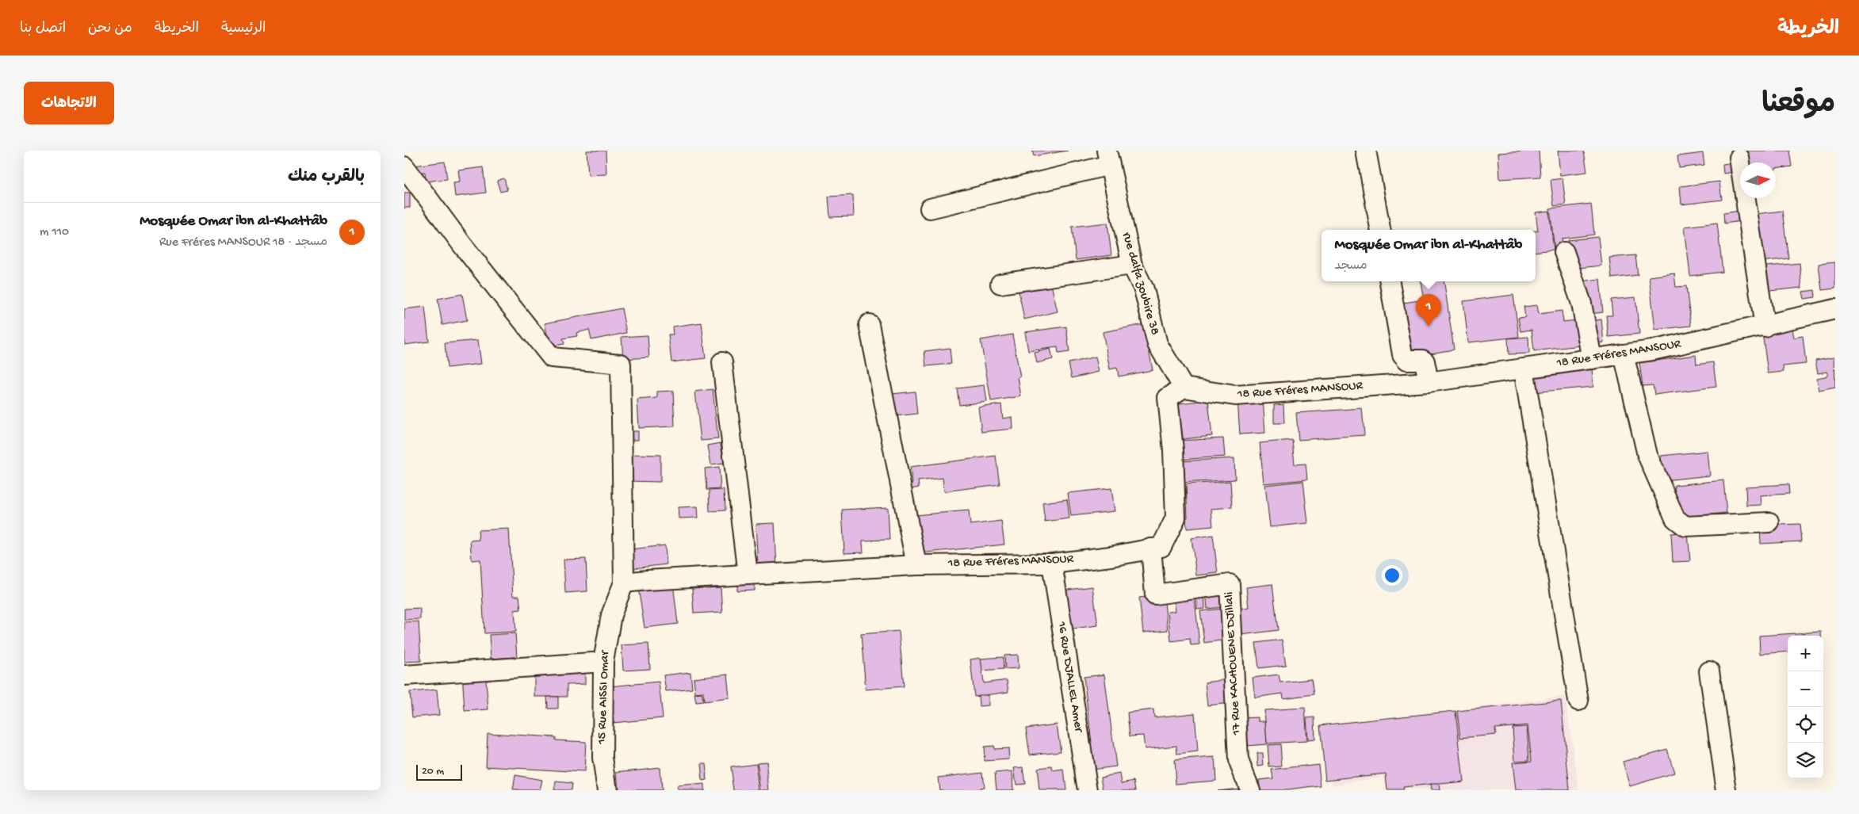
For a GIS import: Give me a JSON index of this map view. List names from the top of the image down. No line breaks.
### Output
{"streets":{"street":["rue dalfa zoubire 38","18 Rue Fréres MANSOUR","17 Rue KACHOUENE DJillali","16 Rue DJALLEL Amer","15 Rue AISSI Omar"]},"crossings":[["rue dalfa zoubire 38","18 Rue Fréres MANSOUR"],["18 Rue Fréres MANSOUR","17 Rue KACHOUENE DJillali"],["18 Rue Fréres MANSOUR","16 Rue DJALLEL Amer"],["18 Rue Fréres MANSOUR","15 Rue AISSI Omar"]],"scale_bar":"20 m","north":"right","page":{"header":"الخريطة","nav":["الرئيسية","الخريطة","من نحن","اتصل بنا"],"title":"موقعنا","buttons":"الاتجاهات","heading":"بالقرب منك","list":[{"mark":"1","name":"Mosquée Omar ibn al-Khattâb","note":"مسجد · 18 Rue Fréres MANSOUR","value":"110 m"}],"popup":["Mosquée Omar ibn al-Khattâb","مسجد"],"pins":"1","map_buttons":["+","−"],"scale":"20 m"}}
